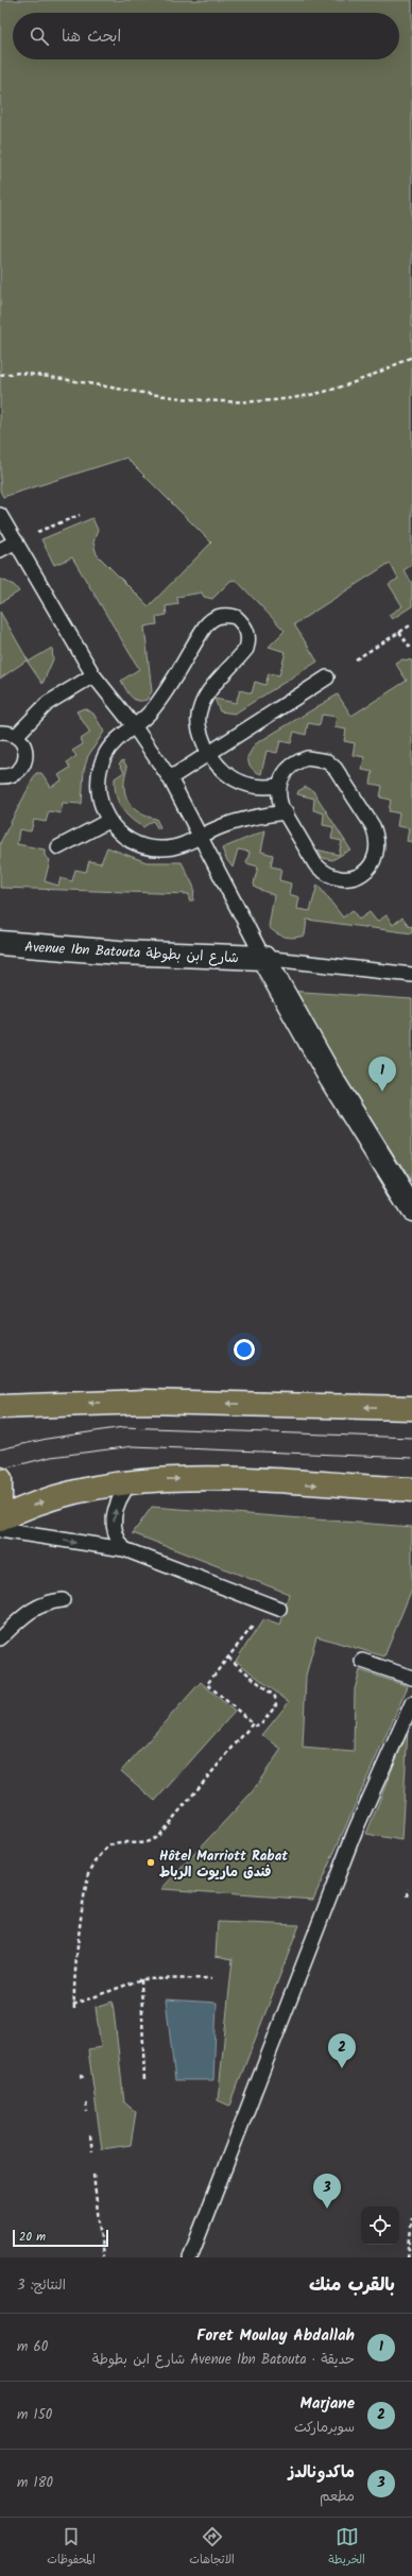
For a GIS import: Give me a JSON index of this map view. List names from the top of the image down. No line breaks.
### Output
{"streets":{"street":["Avenue Ibn Batouta شارع ابن بطوطة"]},"places":["Hôtel Marriott Rabat فندق ماريوت الرباط"],"scale_bar":"20 m","page":{"search":"ابحث هنا","pins":["1","2","3"],"scale":"20 m","heading":["بالقرب منك","النتائج: 3"],"list":[{"mark":"1","name":"Foret Moulay Abdallah","note":"حديقة · Avenue Ibn Batouta شارع ابن بطوطة","value":"60 m"},{"mark":"2","name":"Marjane","note":"سوبرماركت","value":"150 m"},{"mark":"3","name":"ماكدونالدز","note":"مطعم","value":"180 m"}],"nav":["الخريطة","الاتجاهات","المحفوظات"]}}
